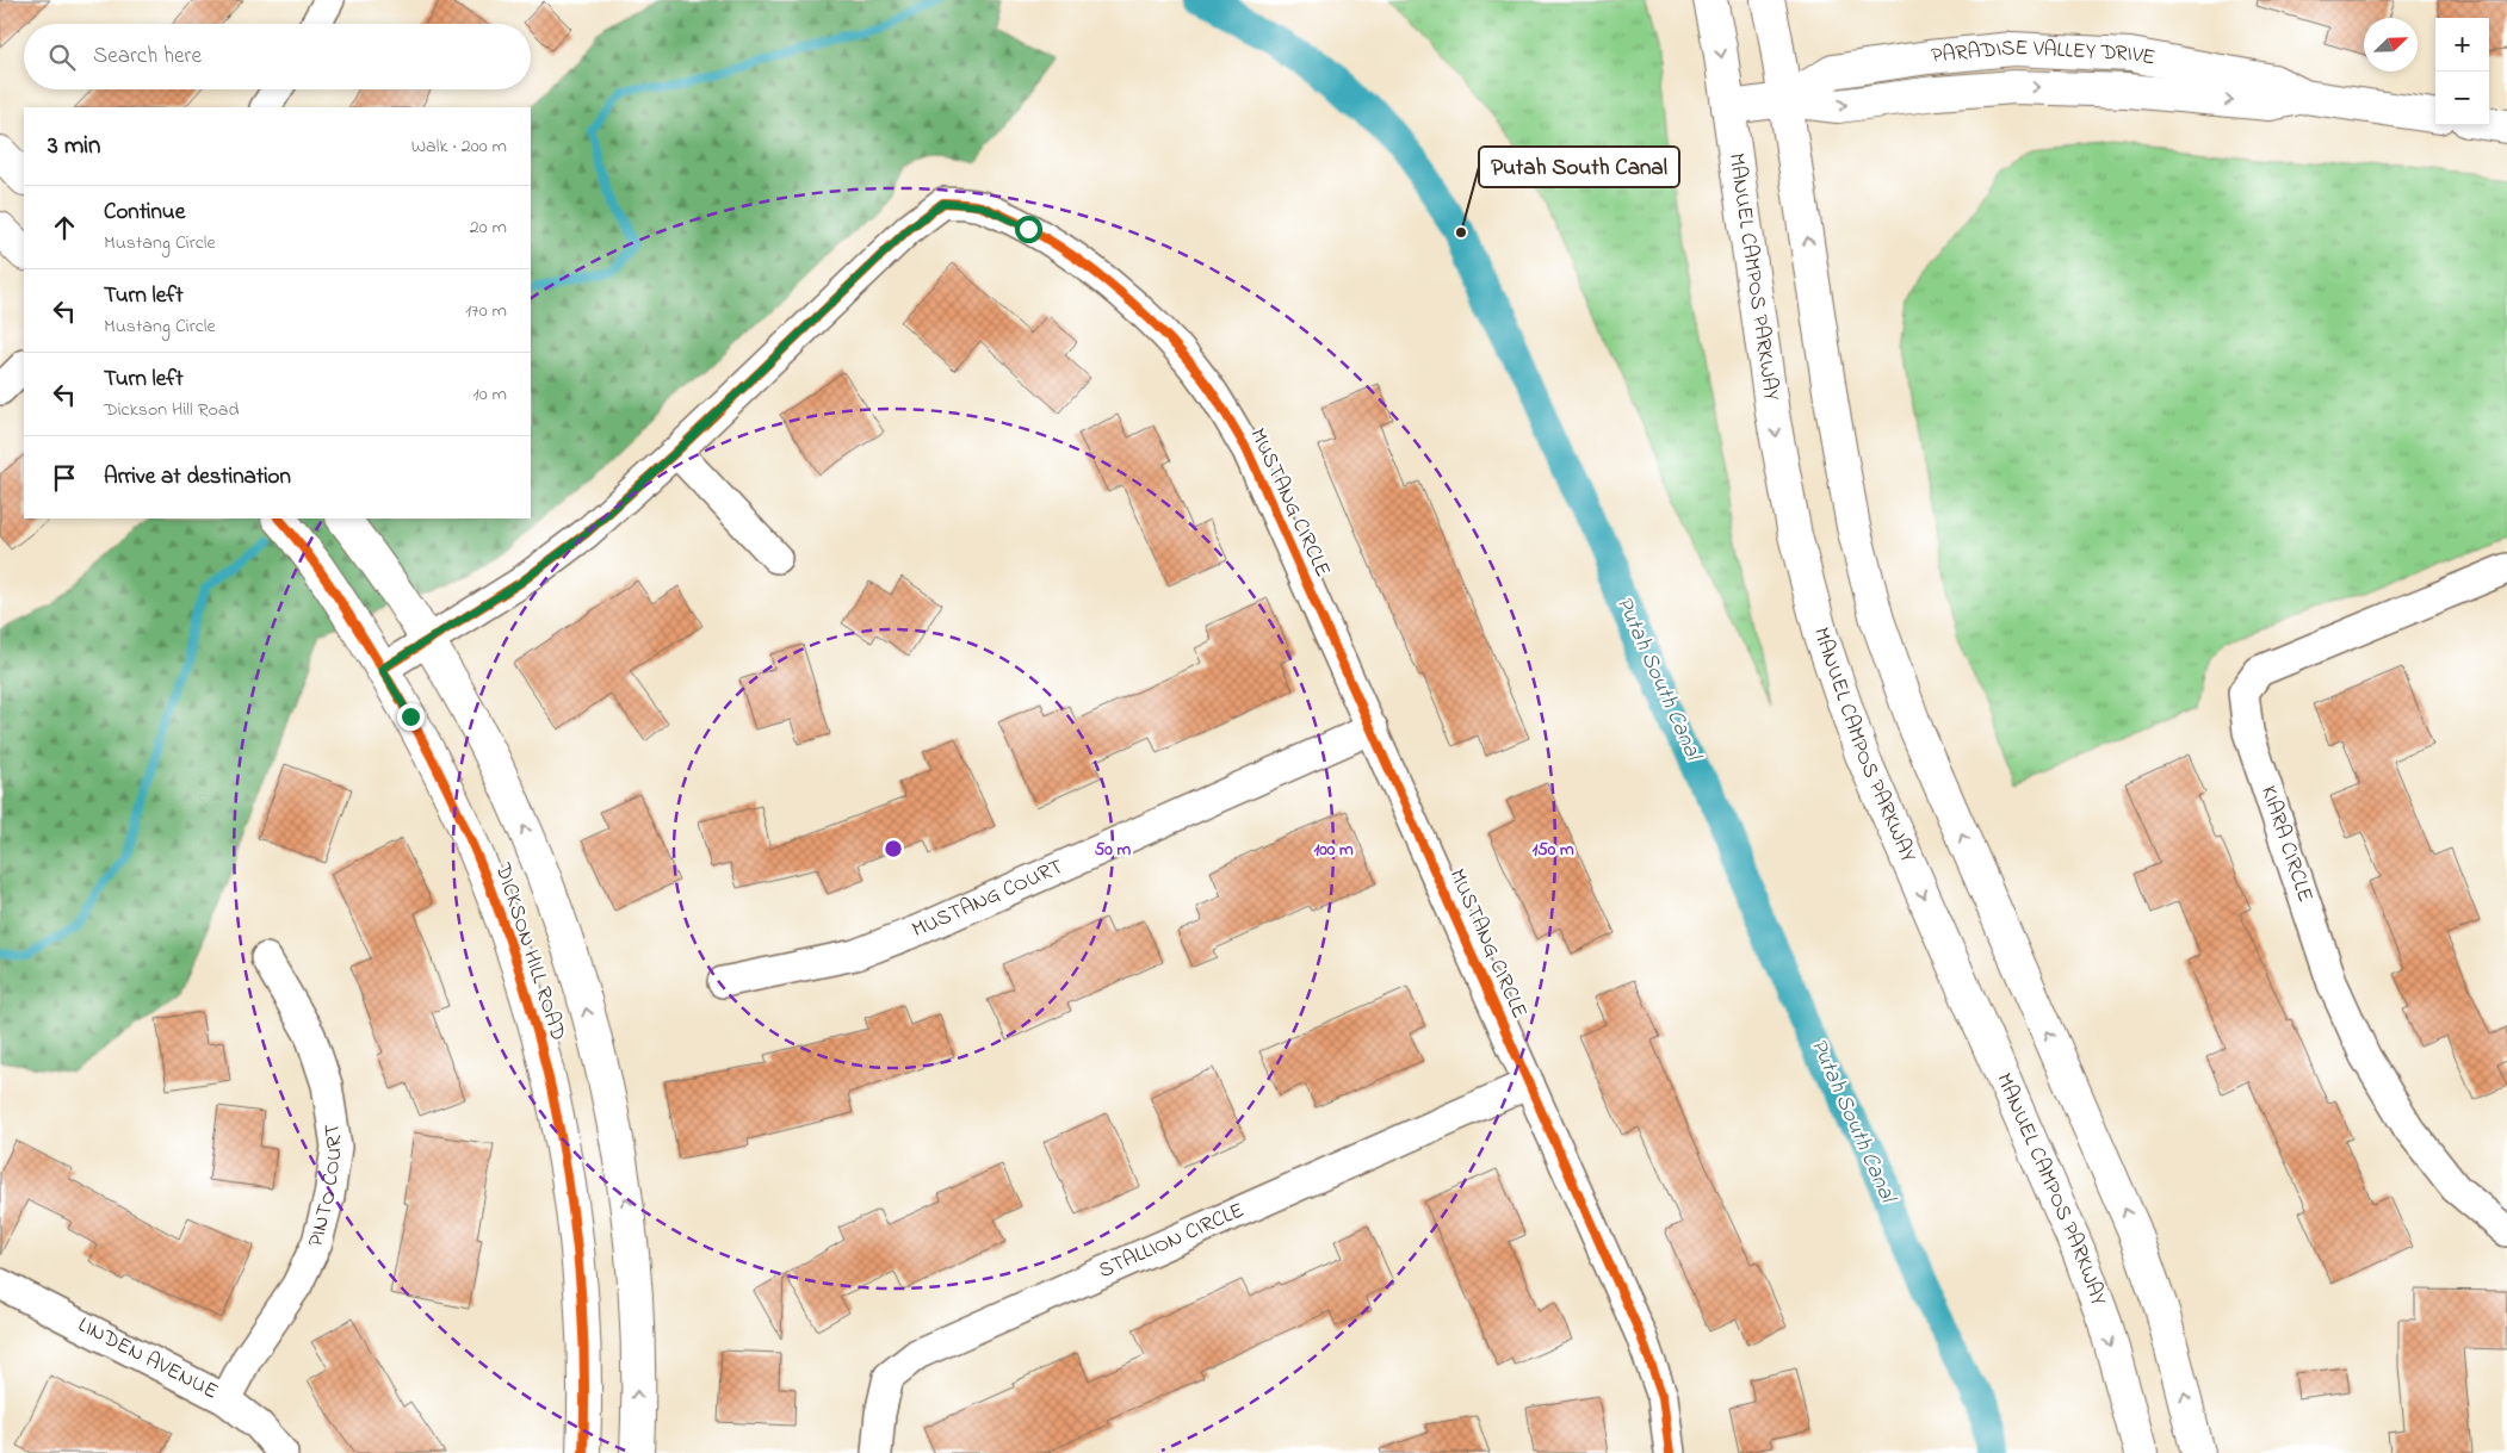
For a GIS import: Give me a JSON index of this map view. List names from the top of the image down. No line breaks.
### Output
{"streets":{"main road":["PARADISE VALLEY DRIVE","MANUEL CAMPOS PARKWAY","DICKSON HILL ROAD"],"street":["MUSTANG CIRCLE","KIARA CIRCLE","MUSTANG COURT","PINTO COURT","STALLION CIRCLE","LINDEN AVENUE"]},"crossings":[["PARADISE VALLEY DRIVE","MANUEL CAMPOS PARKWAY"],["MUSTANG CIRCLE","MUSTANG COURT"],["MUSTANG CIRCLE","DICKSON HILL ROAD"],["MUSTANG CIRCLE","STALLION CIRCLE"],["PINTO COURT","LINDEN AVENUE"]],"water":["Putah South Canal"],"places":["Putah South Canal"],"north":"top right","page":{"map_buttons":["+","−"],"search":"Search here","heading":["3 min","Walk · 200 m"],"list":[["Continue","Mustang Circle","20 m"],["Turn left","Mustang Circle","170 m"],["Turn left","Dickson Hill Road","10 m"],"Arrive at destination"]},"rings":["50 m","100 m","150 m"]}
